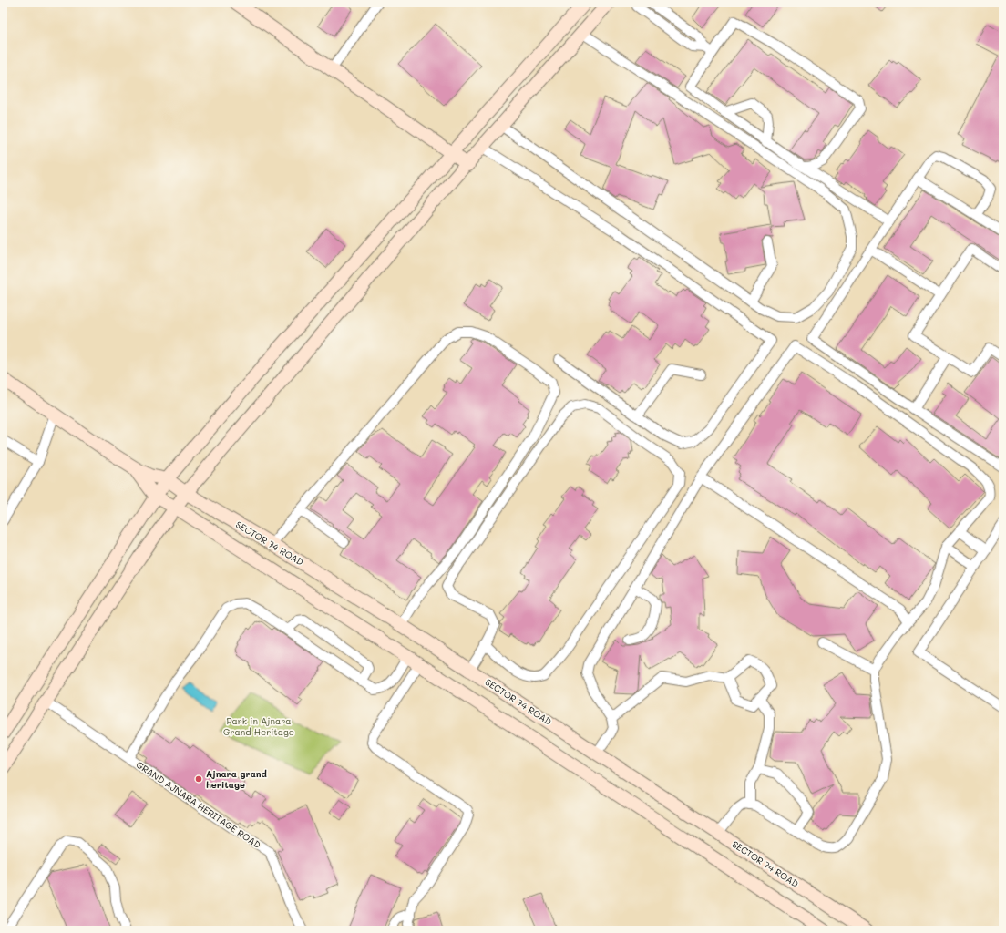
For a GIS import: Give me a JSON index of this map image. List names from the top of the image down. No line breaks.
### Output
{"streets":{"street":["SECTOR 74 ROAD","GRAND AJNARA HERITAGE ROAD"]},"parks":["Park in Ajnara Grand Heritage"],"places":["Ajnara grand heritage"]}
